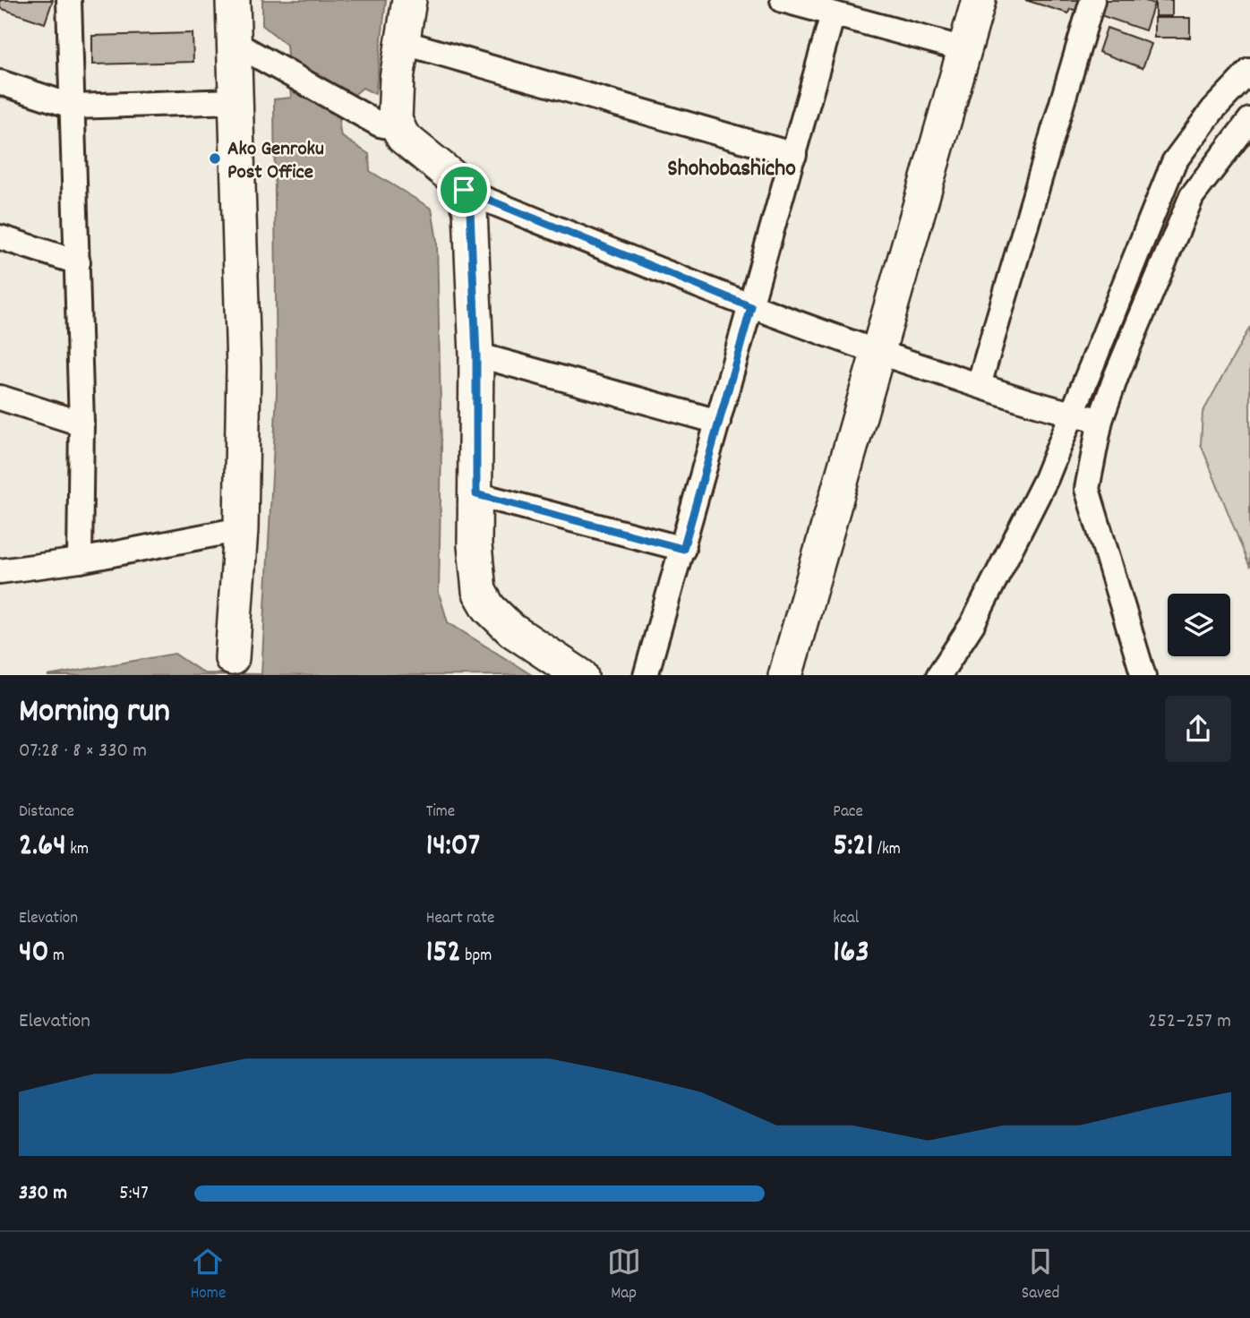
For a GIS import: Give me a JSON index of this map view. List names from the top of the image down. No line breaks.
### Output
{"districts":["Shohobashicho"],"places":["Ako Genroku Post Office"],"page":{"heading":["Morning run","07:28 · 8 × 330 m"],"stats":[["Distance","2.64 km"],["Time","14:07"],["Pace","5:21 /km"],["Elevation","40 m"],["Heart rate","152 bpm"],["kcal","163"]],"chart":["Elevation","252–257 m"],"list":[{"name":"330 m","note":"5:47"}],"tabs":["Home","Map","Saved"]}}
